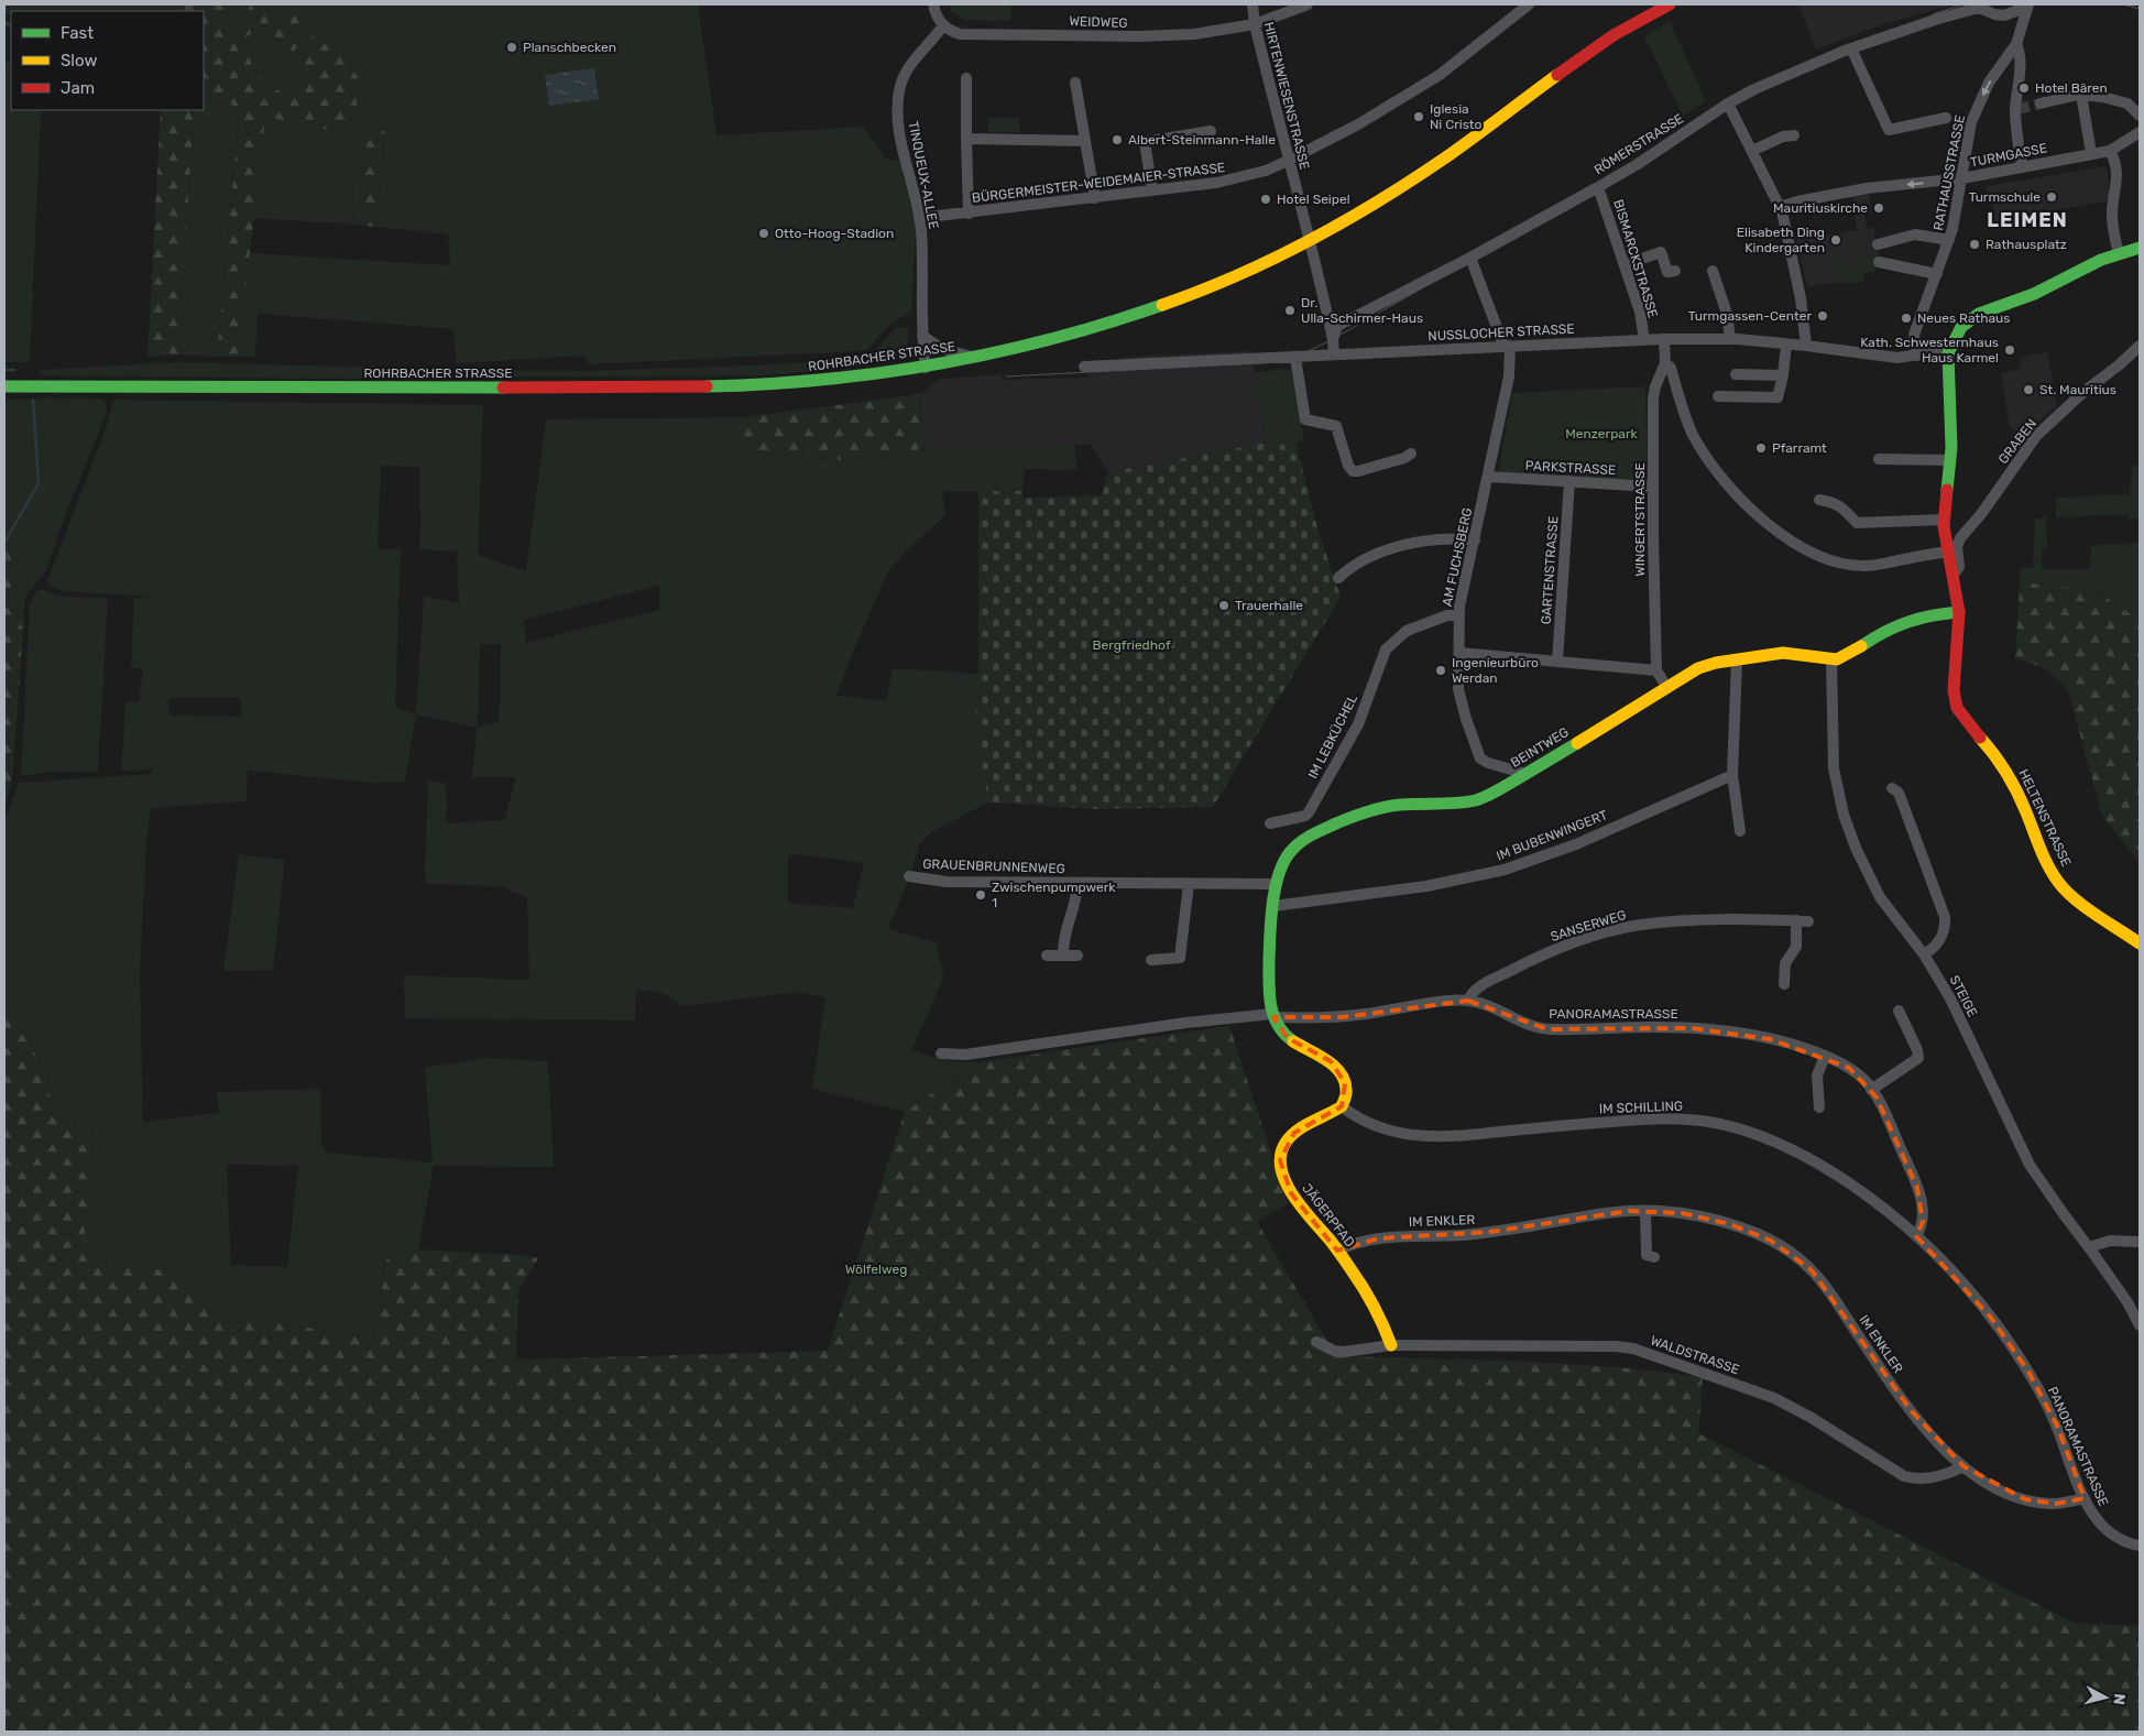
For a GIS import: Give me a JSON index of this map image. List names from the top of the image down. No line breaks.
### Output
{"streets":{"street":["WEIDWEG","HIRTENWIESENSTRASSE","RÖMERSTRASSE","TURMGASSE","RATHAUSSTRASSE","TINQUEUX-ALLEE","BÜRGERMEISTER-WEIDEMAIER-STRASSE","BISMARCKSTRASSE","NUSSLOCHER STRASSE","ROHRBACHER STRASSE","GRABEN","PARKSTRASSE","WINGERTSTRASSE","AM FUCHSBERG","GARTENSTRASSE","IM LEBKÜCHEL","BEINTWEG","HELTENSTRASSE","IM BUBENWINGERT","GRAUENBRUNNENWEG","SANSERWEG","STEIGE","PANORAMASTRASSE","IM SCHILLING","JÄGERPFAD","IM ENKLER","WALDSTRASSE"]},"crossings":[["WEIDWEG","HIRTENWIESENSTRASSE"],["WEIDWEG","TINQUEUX-ALLEE"],["HIRTENWIESENSTRASSE","RÖMERSTRASSE"],["HIRTENWIESENSTRASSE","BÜRGERMEISTER-WEIDEMAIER-STRASSE"],["HIRTENWIESENSTRASSE","NUSSLOCHER STRASSE"],["HIRTENWIESENSTRASSE","ROHRBACHER STRASSE"],["RÖMERSTRASSE","RATHAUSSTRASSE"],["RÖMERSTRASSE","BISMARCKSTRASSE"],["RÖMERSTRASSE","AM FUCHSBERG"],["TURMGASSE","RATHAUSSTRASSE"],["RATHAUSSTRASSE","NUSSLOCHER STRASSE"],["TINQUEUX-ALLEE","BÜRGERMEISTER-WEIDEMAIER-STRASSE"],["TINQUEUX-ALLEE","ROHRBACHER STRASSE"],["BISMARCKSTRASSE","NUSSLOCHER STRASSE"],["NUSSLOCHER STRASSE","WINGERTSTRASSE"],["NUSSLOCHER STRASSE","AM FUCHSBERG"],["GRABEN","HELTENSTRASSE"],["PARKSTRASSE","WINGERTSTRASSE"],["PARKSTRASSE","AM FUCHSBERG"],["PARKSTRASSE","GARTENSTRASSE"],["AM FUCHSBERG","IM LEBKÜCHEL"],["AM FUCHSBERG","BEINTWEG"],["BEINTWEG","HELTENSTRASSE"],["BEINTWEG","IM BUBENWINGERT"],["BEINTWEG","GRAUENBRUNNENWEG"],["BEINTWEG","STEIGE"],["BEINTWEG","PANORAMASTRASSE"],["SANSERWEG","PANORAMASTRASSE"],["PANORAMASTRASSE","IM SCHILLING"],["PANORAMASTRASSE","IM ENKLER"],["IM SCHILLING","JÄGERPFAD"],["JÄGERPFAD","IM ENKLER"],["JÄGERPFAD","WALDSTRASSE"],["IM ENKLER","WALDSTRASSE"]],"districts":["LEIMEN"],"parks":["Menzerpark","Bergfriedhof","Wölfelweg"],"places":["Planschbecken","Hotel Bären","Iglesia Ni Cristo","Albert-Steinmann-Halle","Turmschule","Hotel Seipel","Mauritiuskirche","Otto-Hoog-Stadion","Elisabeth Ding Kindergarten","Rathausplatz","Dr. Ulla-Schirmer-Haus","Turmgassen-Center","Neues Rathaus","Kath. Schwesternhaus Haus Karmel","St. Mauritius","Pfarramt","Trauerhalle","Ingenieurbüro Werdan","Zwischenpumpwerk 1"],"legend":["Fast","Slow","Jam"],"north":"right"}
